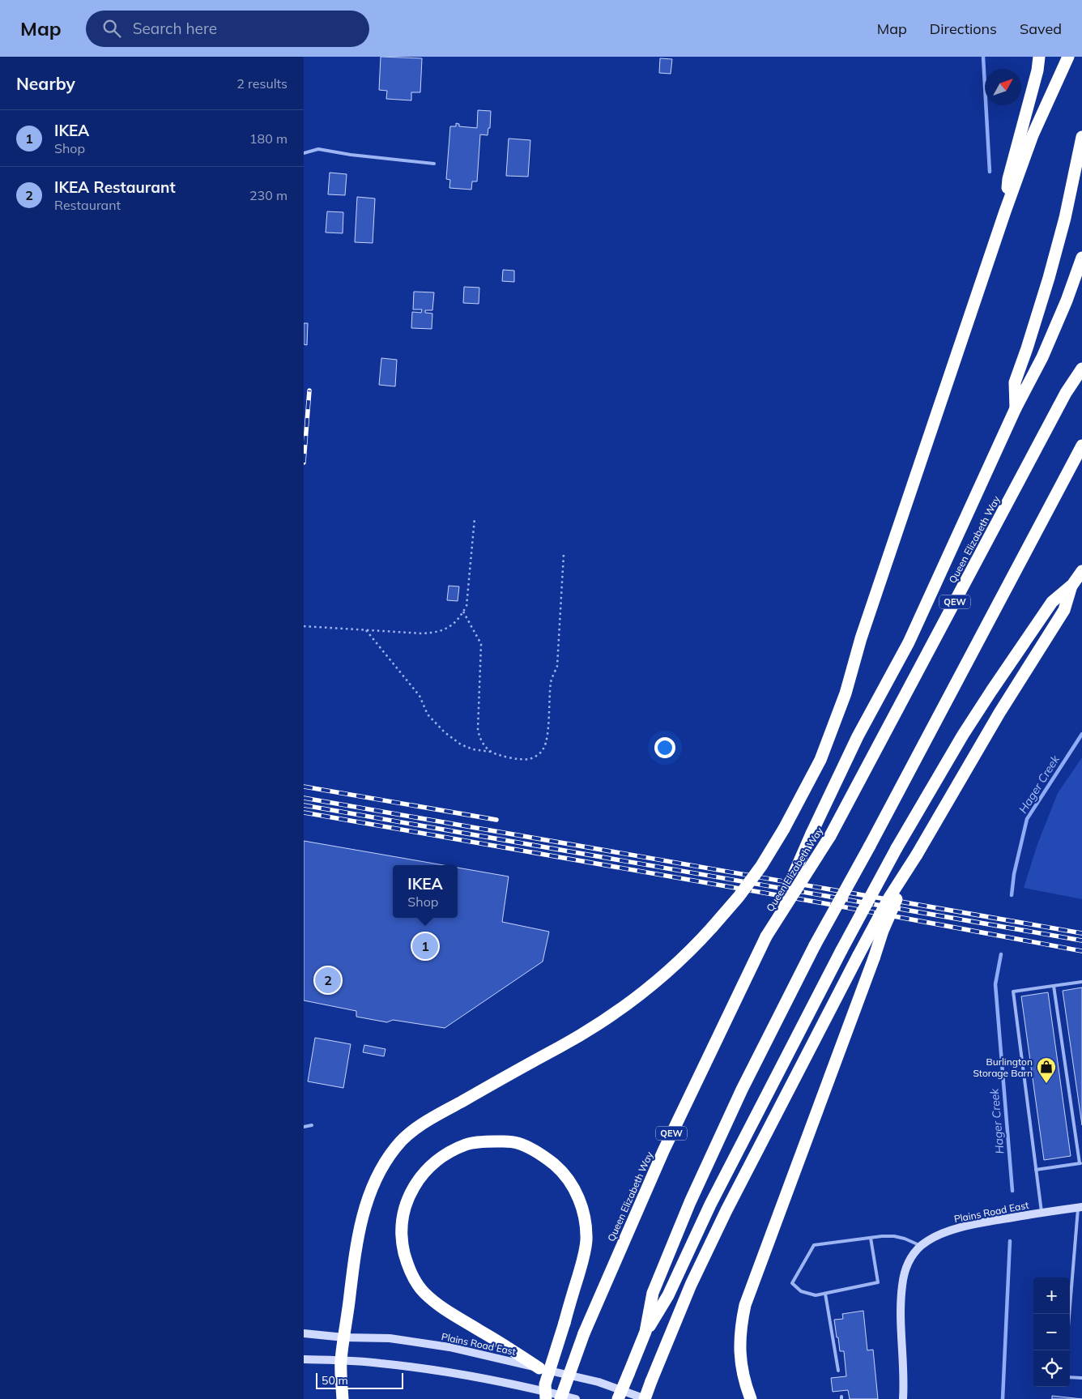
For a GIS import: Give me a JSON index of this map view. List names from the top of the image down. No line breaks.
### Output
{"streets":{"highway":["Queen Elizabeth Way","QEW"],"main road":["Plains Road East"]},"water":["Hager Creek"],"places":{"shop":["Burlington Storage Barn"]},"scale_bar":"50 m","north":"top right","page":{"header":"Map","search":"Search here","nav":["Map","Directions","Saved"],"heading":["Nearby","2 results"],"list":[{"mark":"1","name":"IKEA","note":"Shop","value":"180 m"},{"mark":"2","name":"IKEA Restaurant","note":"Restaurant","value":"230 m"}],"popup":["IKEA","Shop"],"pins":["1","2"],"map_buttons":["+","−"],"scale":"50 m"}}
